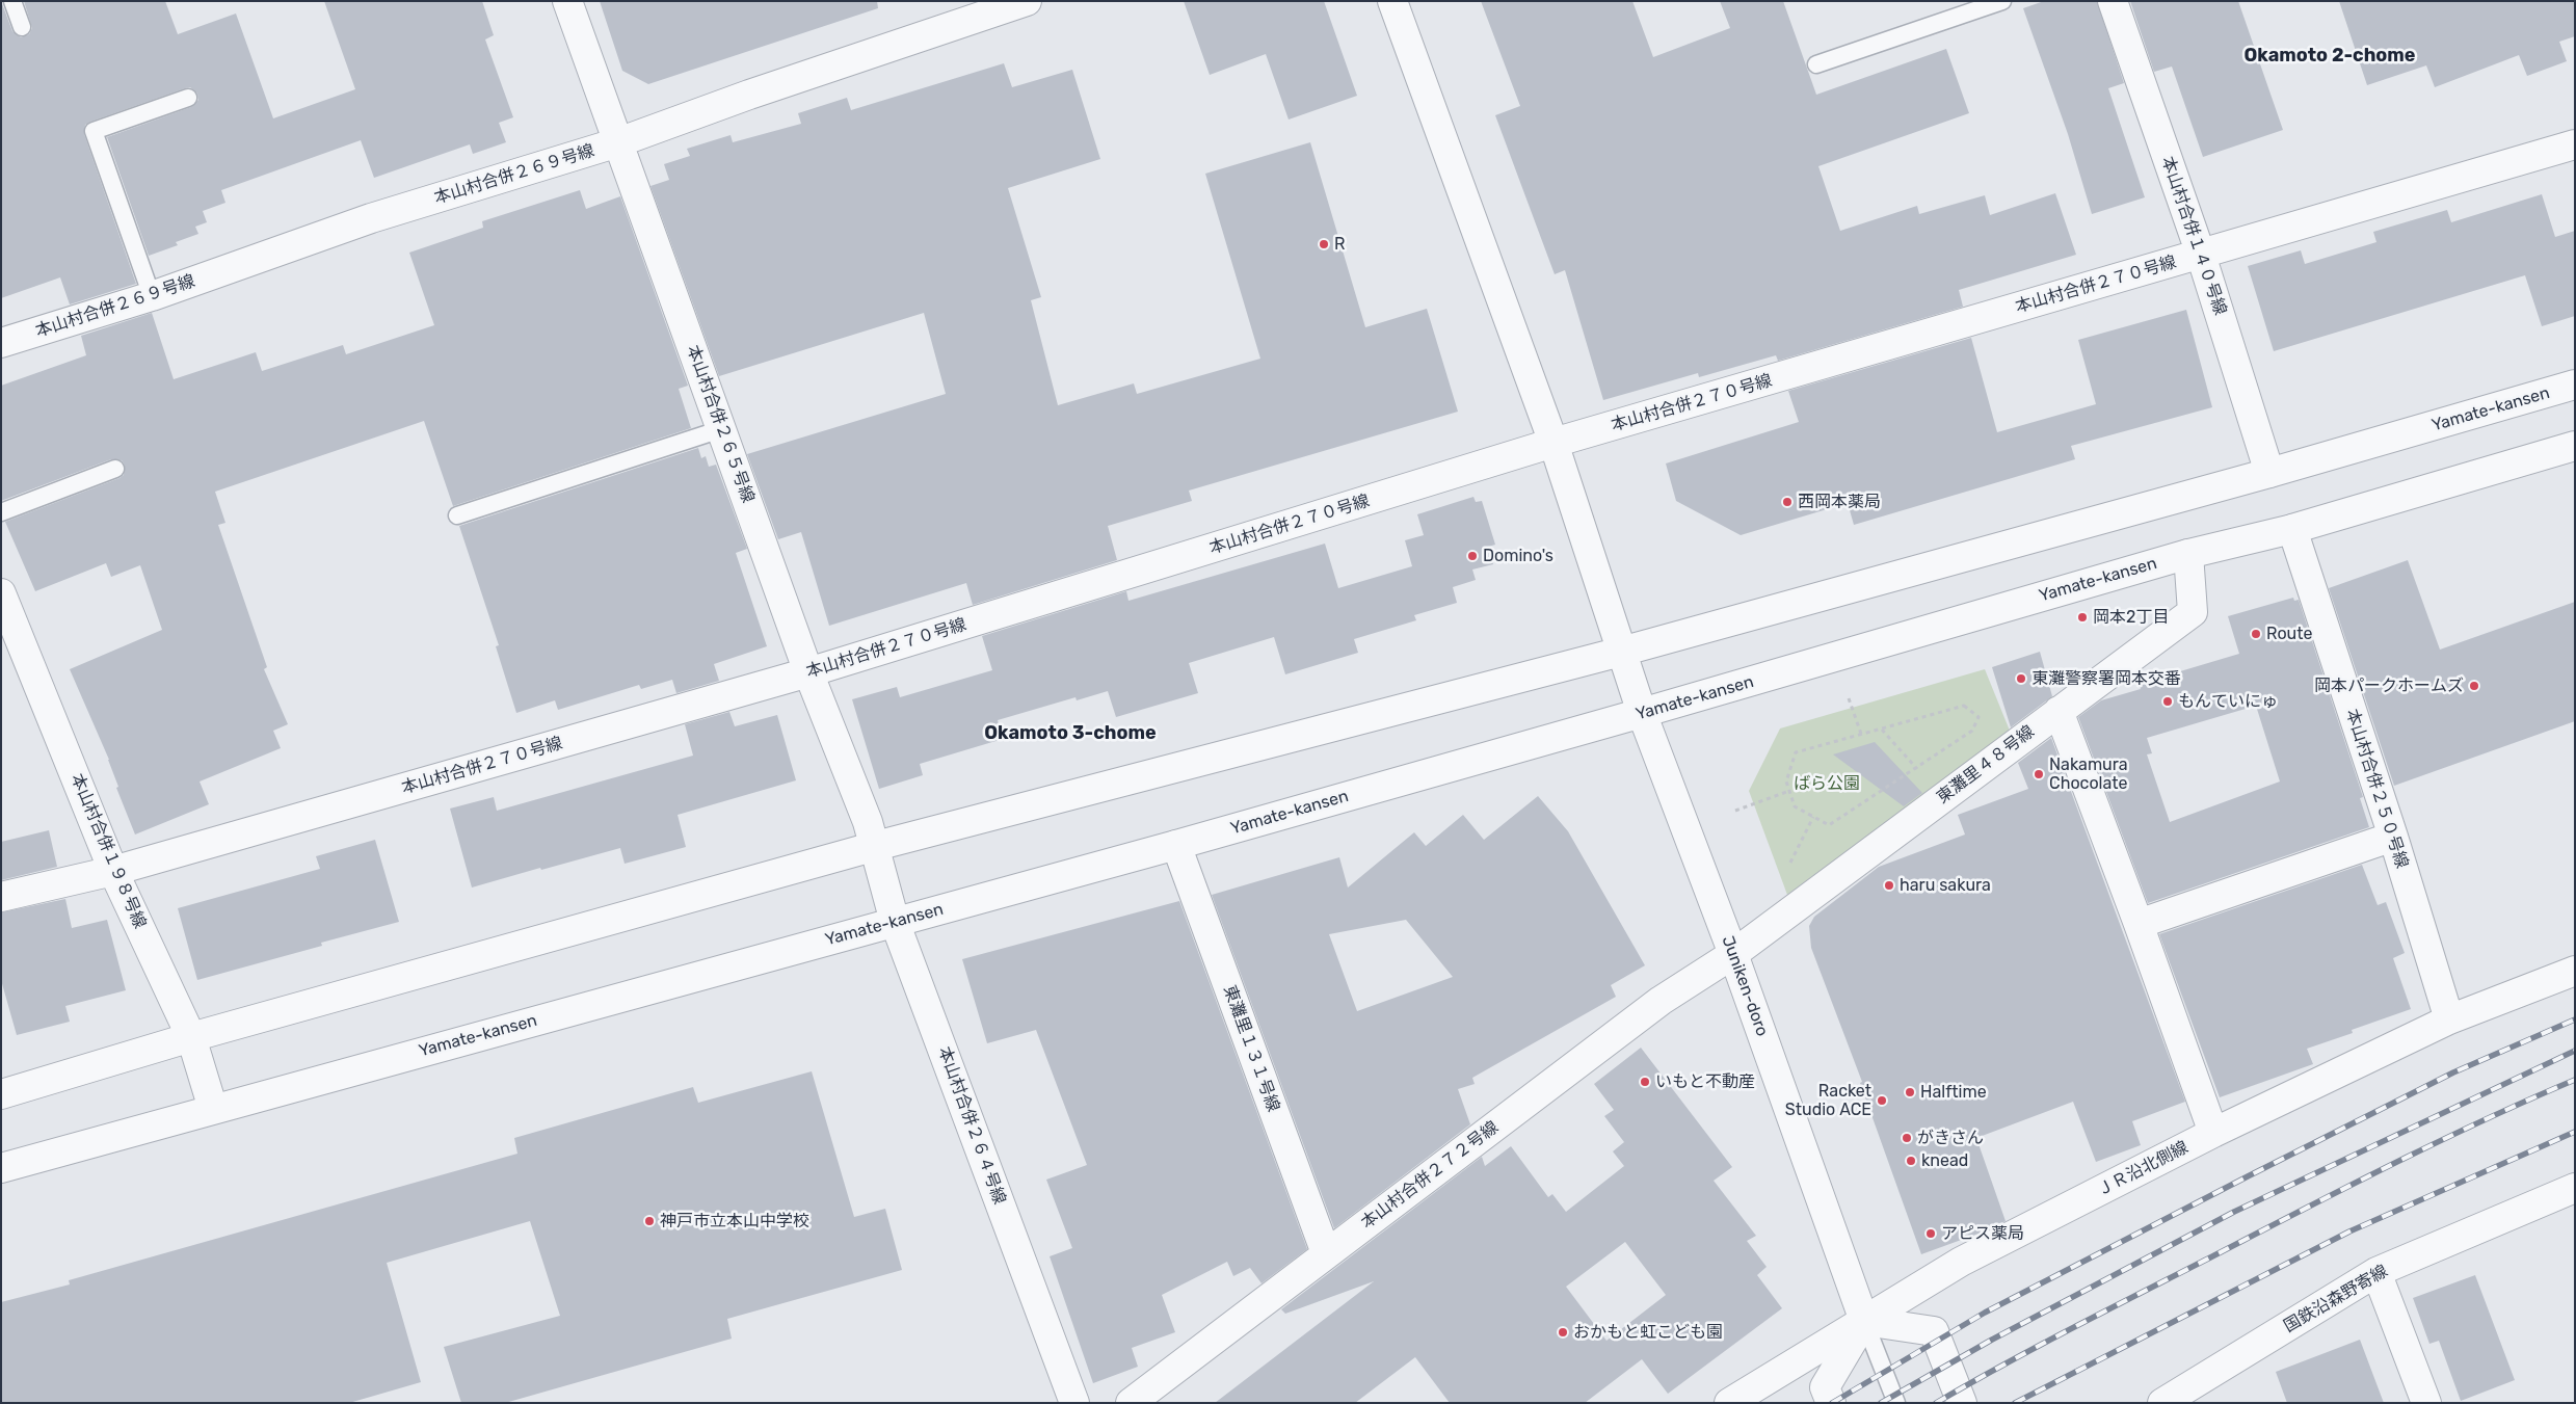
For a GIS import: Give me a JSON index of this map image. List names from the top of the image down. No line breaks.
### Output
{"streets":{"street":["本山村合併２６９号線","本山村合併１４０号線","本山村合併２７０号線","Yamate-kansen","本山村合併２６５号線","東灘里４８号線","本山村合併２５０号線","本山村合併１９８号線","Juniken-doro","東灘里１３１号線","本山村合併２６４号線","ＪＲ沿北側線","本山村合併２７２号線","国鉄沿森野寄線"]},"crossings":[["本山村合併２６９号線","本山村合併２６５号線"],["本山村合併１４０号線","本山村合併２７０号線"],["本山村合併１４０号線","Yamate-kansen"],["本山村合併２７０号線","本山村合併２６５号線"],["本山村合併２７０号線","本山村合併１９８号線"],["本山村合併２７０号線","Juniken-doro"],["Yamate-kansen","本山村合併２６５号線"],["Yamate-kansen","東灘里４８号線"],["Yamate-kansen","本山村合併２５０号線"],["Yamate-kansen","本山村合併１９８号線"],["Yamate-kansen","Juniken-doro"],["Yamate-kansen","東灘里１３１号線"],["Yamate-kansen","本山村合併２６４号線"],["本山村合併２６５号線","本山村合併２６４号線"],["東灘里４８号線","Juniken-doro"],["東灘里４８号線","本山村合併２７２号線"],["本山村合併２５０号線","ＪＲ沿北側線"],["Juniken-doro","ＪＲ沿北側線"],["Juniken-doro","本山村合併２７２号線"],["東灘里１３１号線","本山村合併２７２号線"]],"districts":["Okamoto 2-chome","Okamoto 3-chome"],"parks":["ばら公園"],"places":["R","西岡本薬局","Domino's","岡本2丁目","Route","東灘警察署岡本交番","岡本パークホームズ","もんていにゅ","Nakamura Chocolate","haru sakura","いもと不動産","Halftime","Racket Studio ACE","がきさん","knead","神戸市立本山中学校","アピス薬局","おかもと虹こども園"]}
